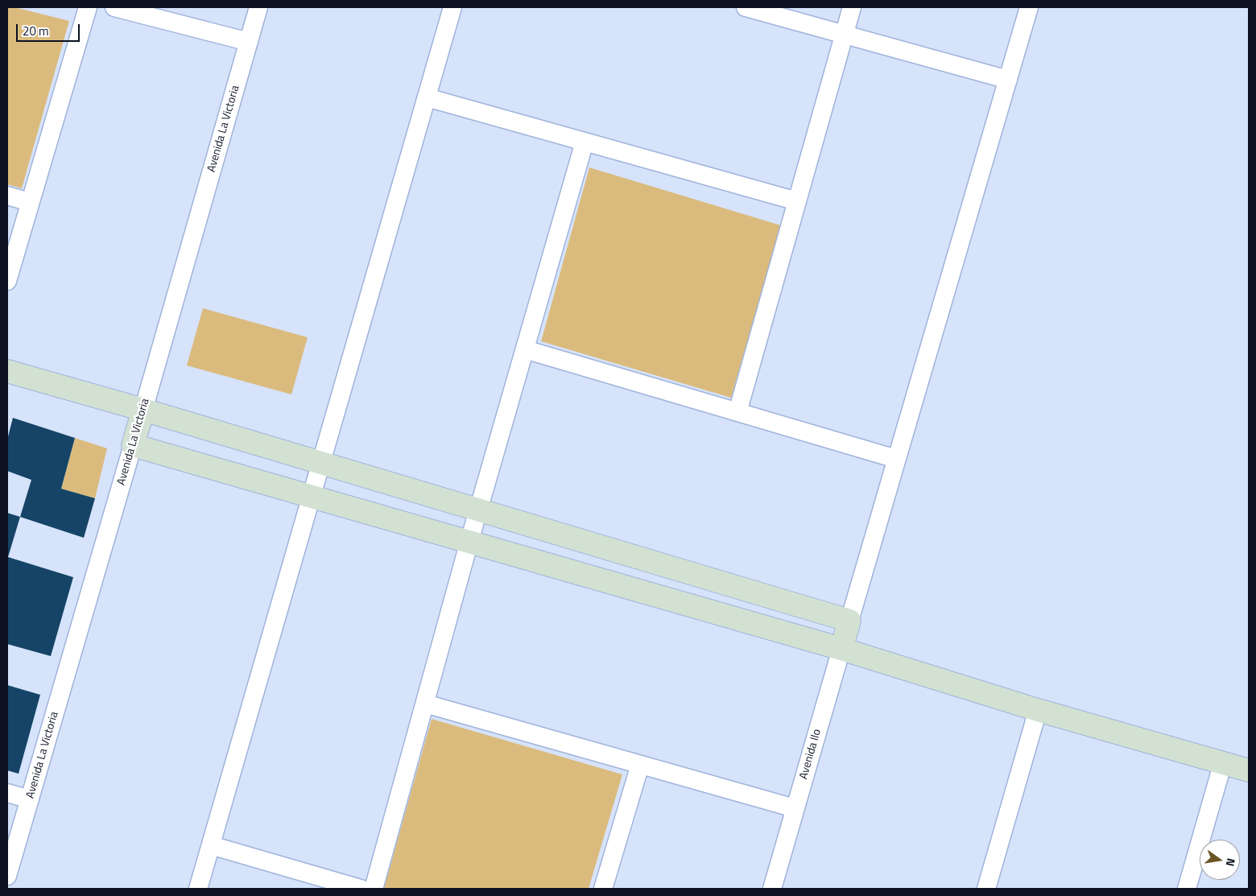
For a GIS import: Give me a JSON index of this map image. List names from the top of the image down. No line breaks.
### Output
{"streets":{"street":["Avenida La Victoria","Avenida Ilo"]},"scale_bar":"20 m","north":"right"}
